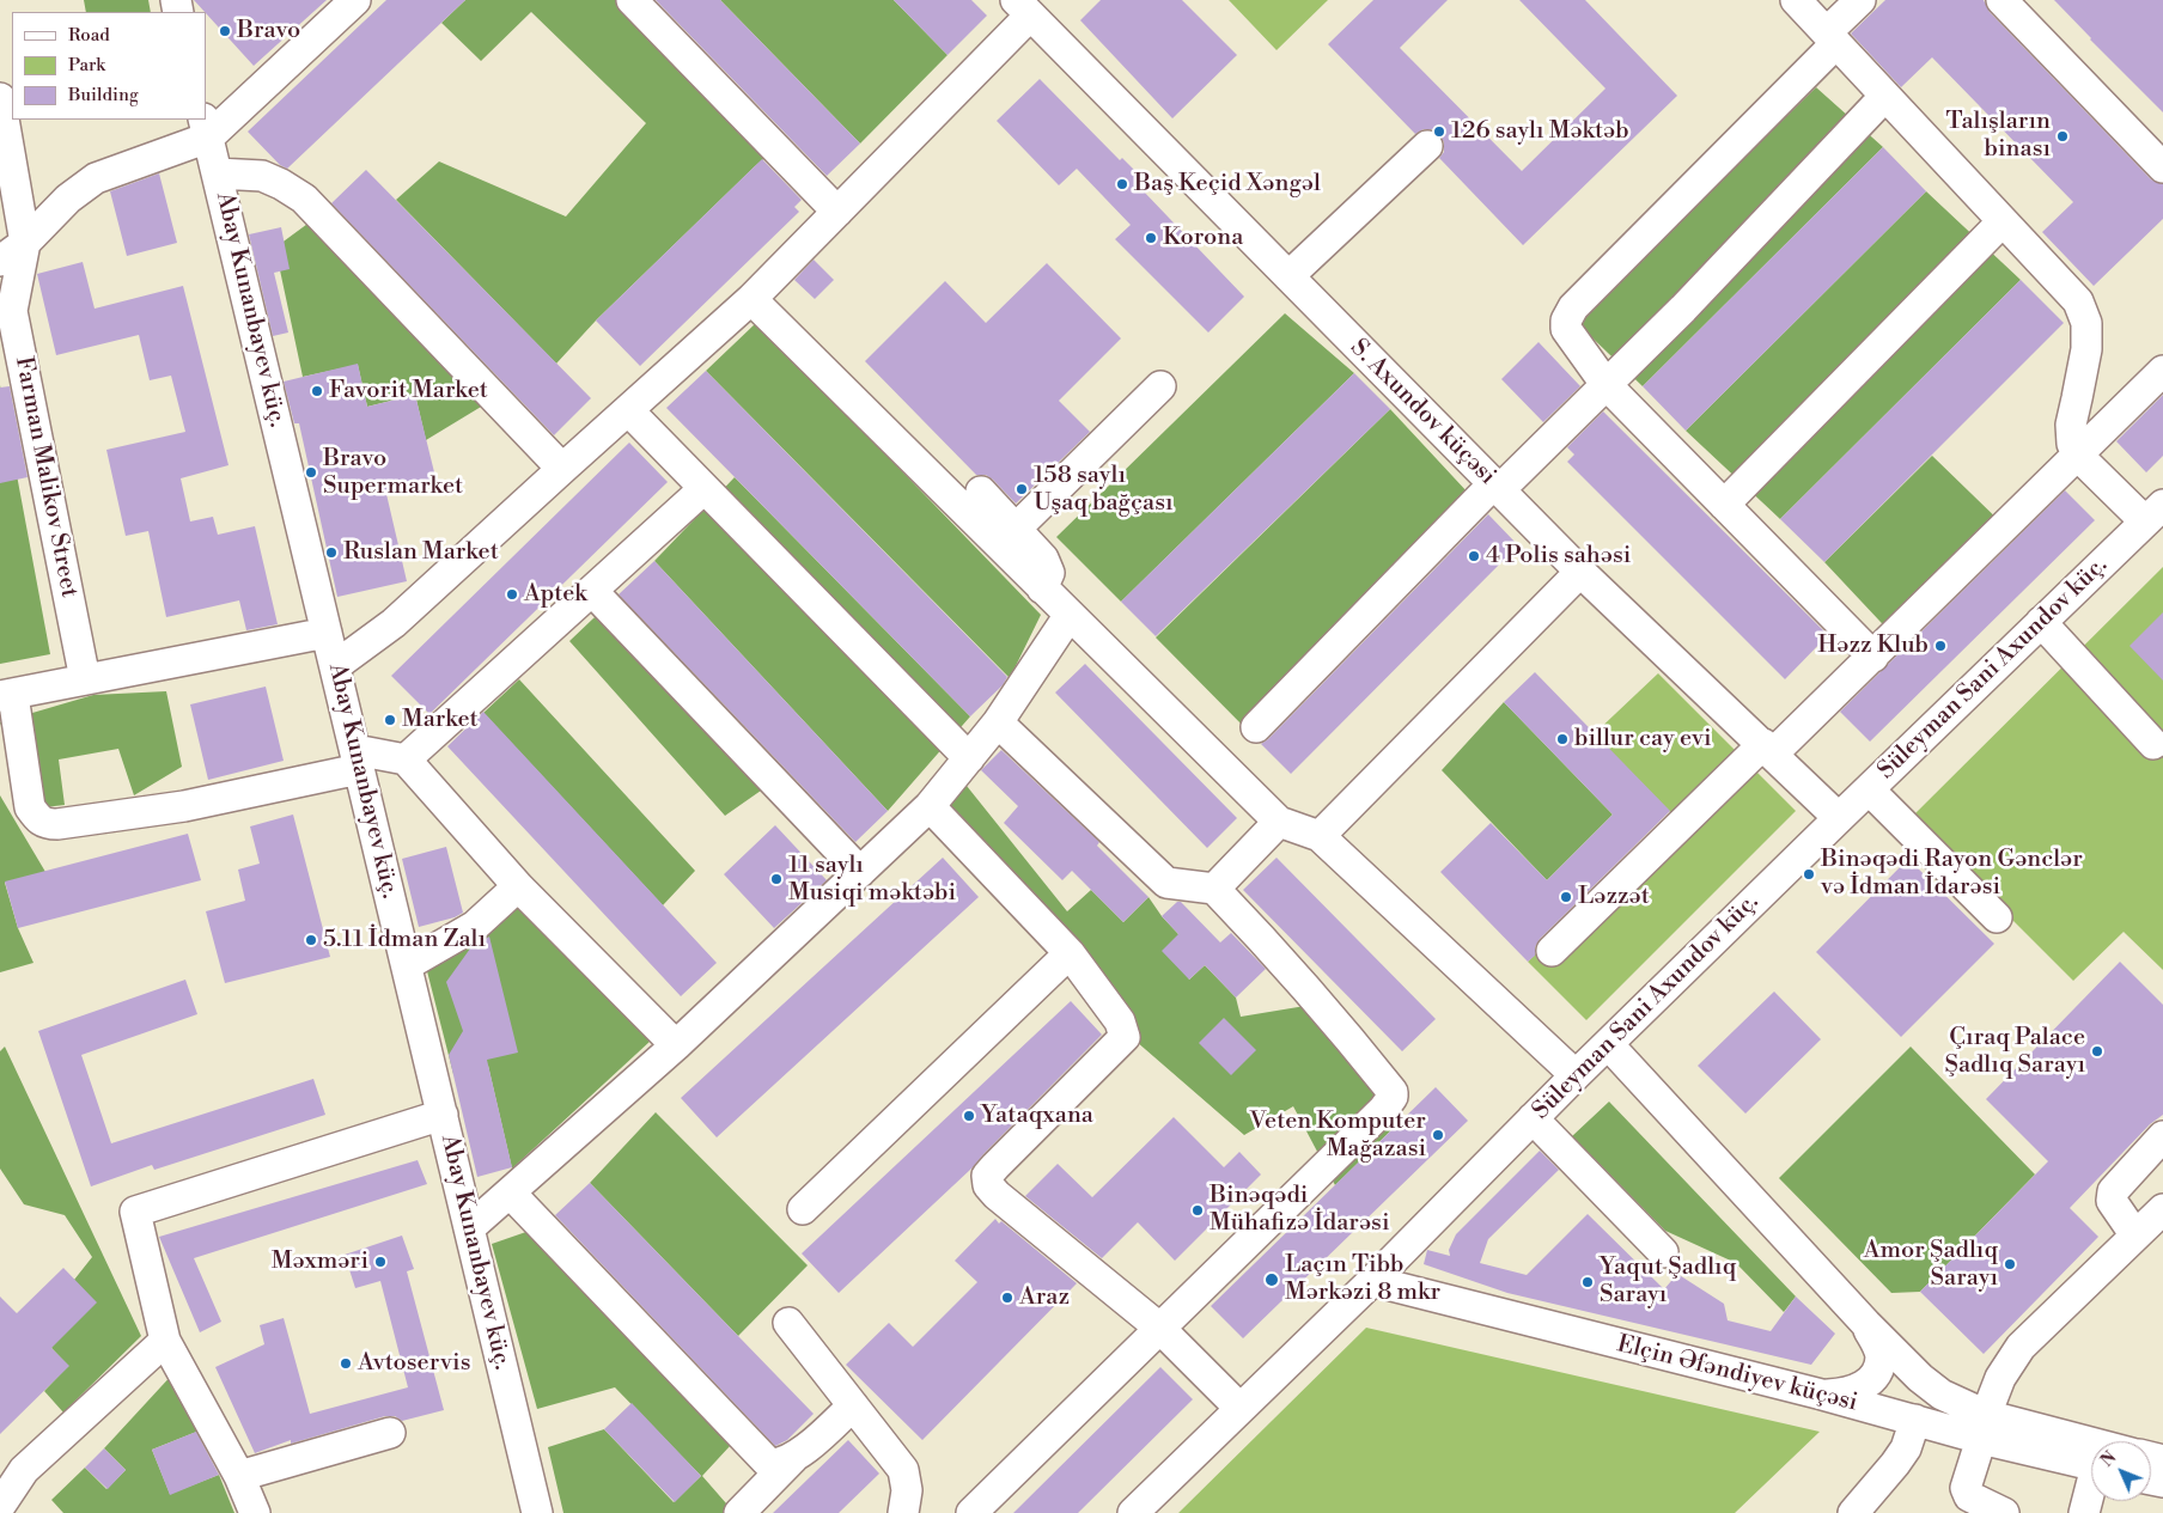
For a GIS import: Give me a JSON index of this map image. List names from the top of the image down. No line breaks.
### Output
{"streets":{"street":["Abay Kunanbayev küç.","S. Axundov küçəsi","Farman Malikov Street","Süleyman Sani Axundov küç.","Elçin Əfəndiyev küçəsi"]},"crossings":[["S. Axundov küçəsi","Süleyman Sani Axundov küç."],["Süleyman Sani Axundov küç.","Elçin Əfəndiyev küçəsi"]],"places":["Bravo","126 saylı Məktəb","Talışların binası","Baş Keçid Xəngəl","Korona","Favorit Market","Bravo Supermarket","158 saylı Uşaq bağçası","Ruslan Market","4 Polis sahəsi","Aptek","Həzz Klub","Market","billur cay evi","Binəqədi Rayon Gənclər və İdman İdarəsi","11 saylı Musiqi məktəbi","Ləzzət","5.11 İdman Zalı","Çıraq Palace Şadlıq Sarayı","Yataqxana","Veten Komputer Mağazasi","Binəqədi Mühafizə İdarəsi","Məxməri","Amor Şadlıq Sarayı","Laçın Tibb Mərkəzi 8 mkr","Yaqut Şadlıq Sarayı","Araz","Avtoservis"],"legend":["Road","Park","Building"],"north":"top left"}
